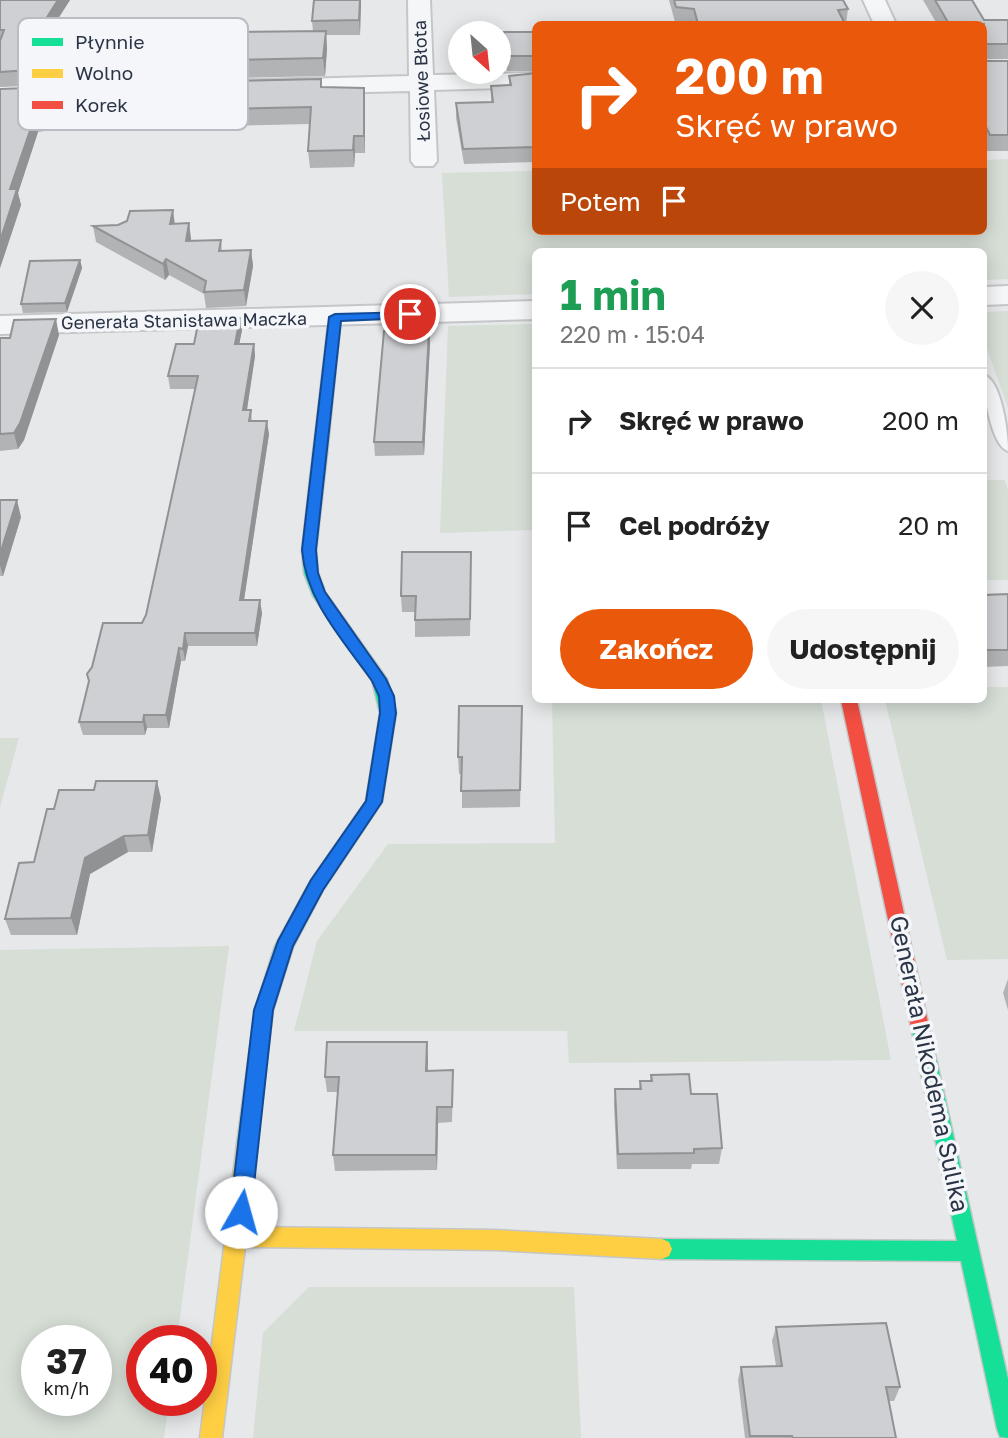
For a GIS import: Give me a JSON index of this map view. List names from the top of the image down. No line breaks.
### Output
{"streets":{"street":["Łosiowe Błota","Generała Stanisława Maczka","Generała Nikodema Sulika"]},"legend":["Płynnie","Wolno","Korek"],"north":"bottom right","page":{"turn":["200 m","Skręć w prawo"],"then":"Potem","heading":["1 min","220 m · 15:04"],"list":[{"name":"Skręć w prawo","value":"200 m"},{"name":"Cel podróży","value":"20 m"}],"buttons":["Zakończ","Udostępnij"],"speed":"37 km/h","limit":"40"}}
